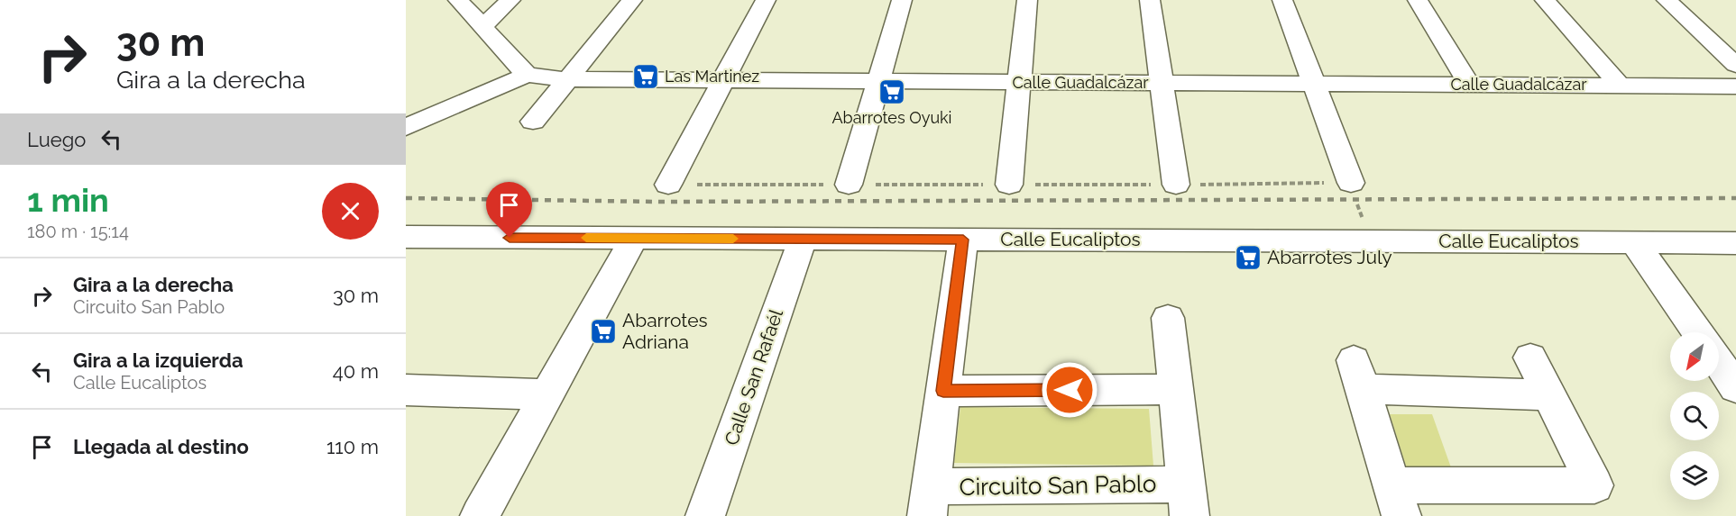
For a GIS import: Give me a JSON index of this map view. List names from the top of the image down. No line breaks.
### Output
{"streets":{"street":["Calle Guadalcázar","Calle Eucaliptos","Calle San Rafaél","Circuito San Pablo"]},"crossings":[["Calle Eucaliptos","Calle San Rafaél"],["Calle Eucaliptos","Circuito San Pablo"]],"places":{"supermarket":["Las Martinez","Abarrotes Oyuki","Abarrotes July","Abarrotes Adriana"]},"north":"bottom left","page":{"turn":["30 m","Gira a la derecha"],"then":"Luego","heading":["1 min","180 m · 15:14"],"list":[{"name":"Gira a la derecha","note":"Circuito San Pablo","value":"30 m"},{"name":"Gira a la izquierda","note":"Calle Eucaliptos","value":"40 m"},{"name":"Llegada al destino","value":"110 m"}]}}
